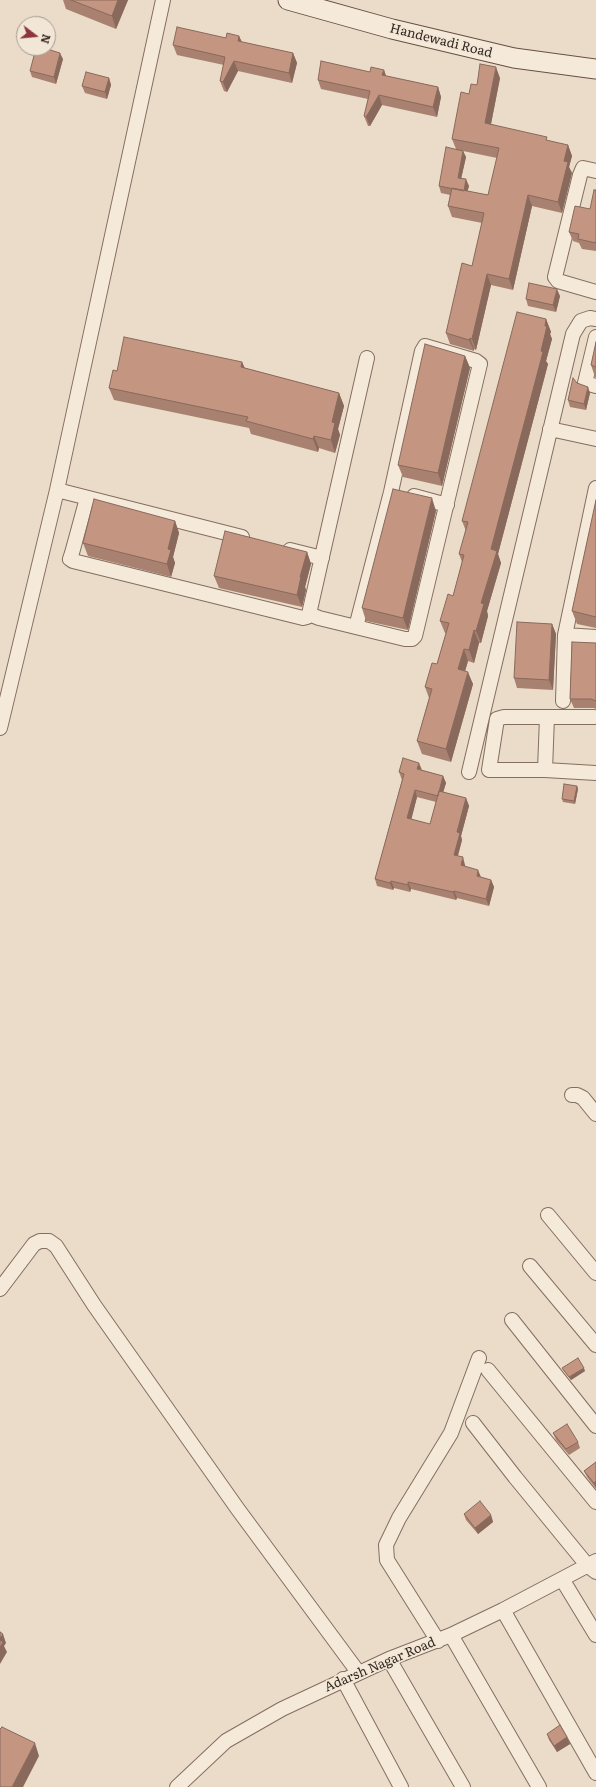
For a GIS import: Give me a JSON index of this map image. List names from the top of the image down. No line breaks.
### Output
{"streets":{"main road":["Handewadi Road"],"street":["Adarsh Nagar Road"]},"north":"right"}
